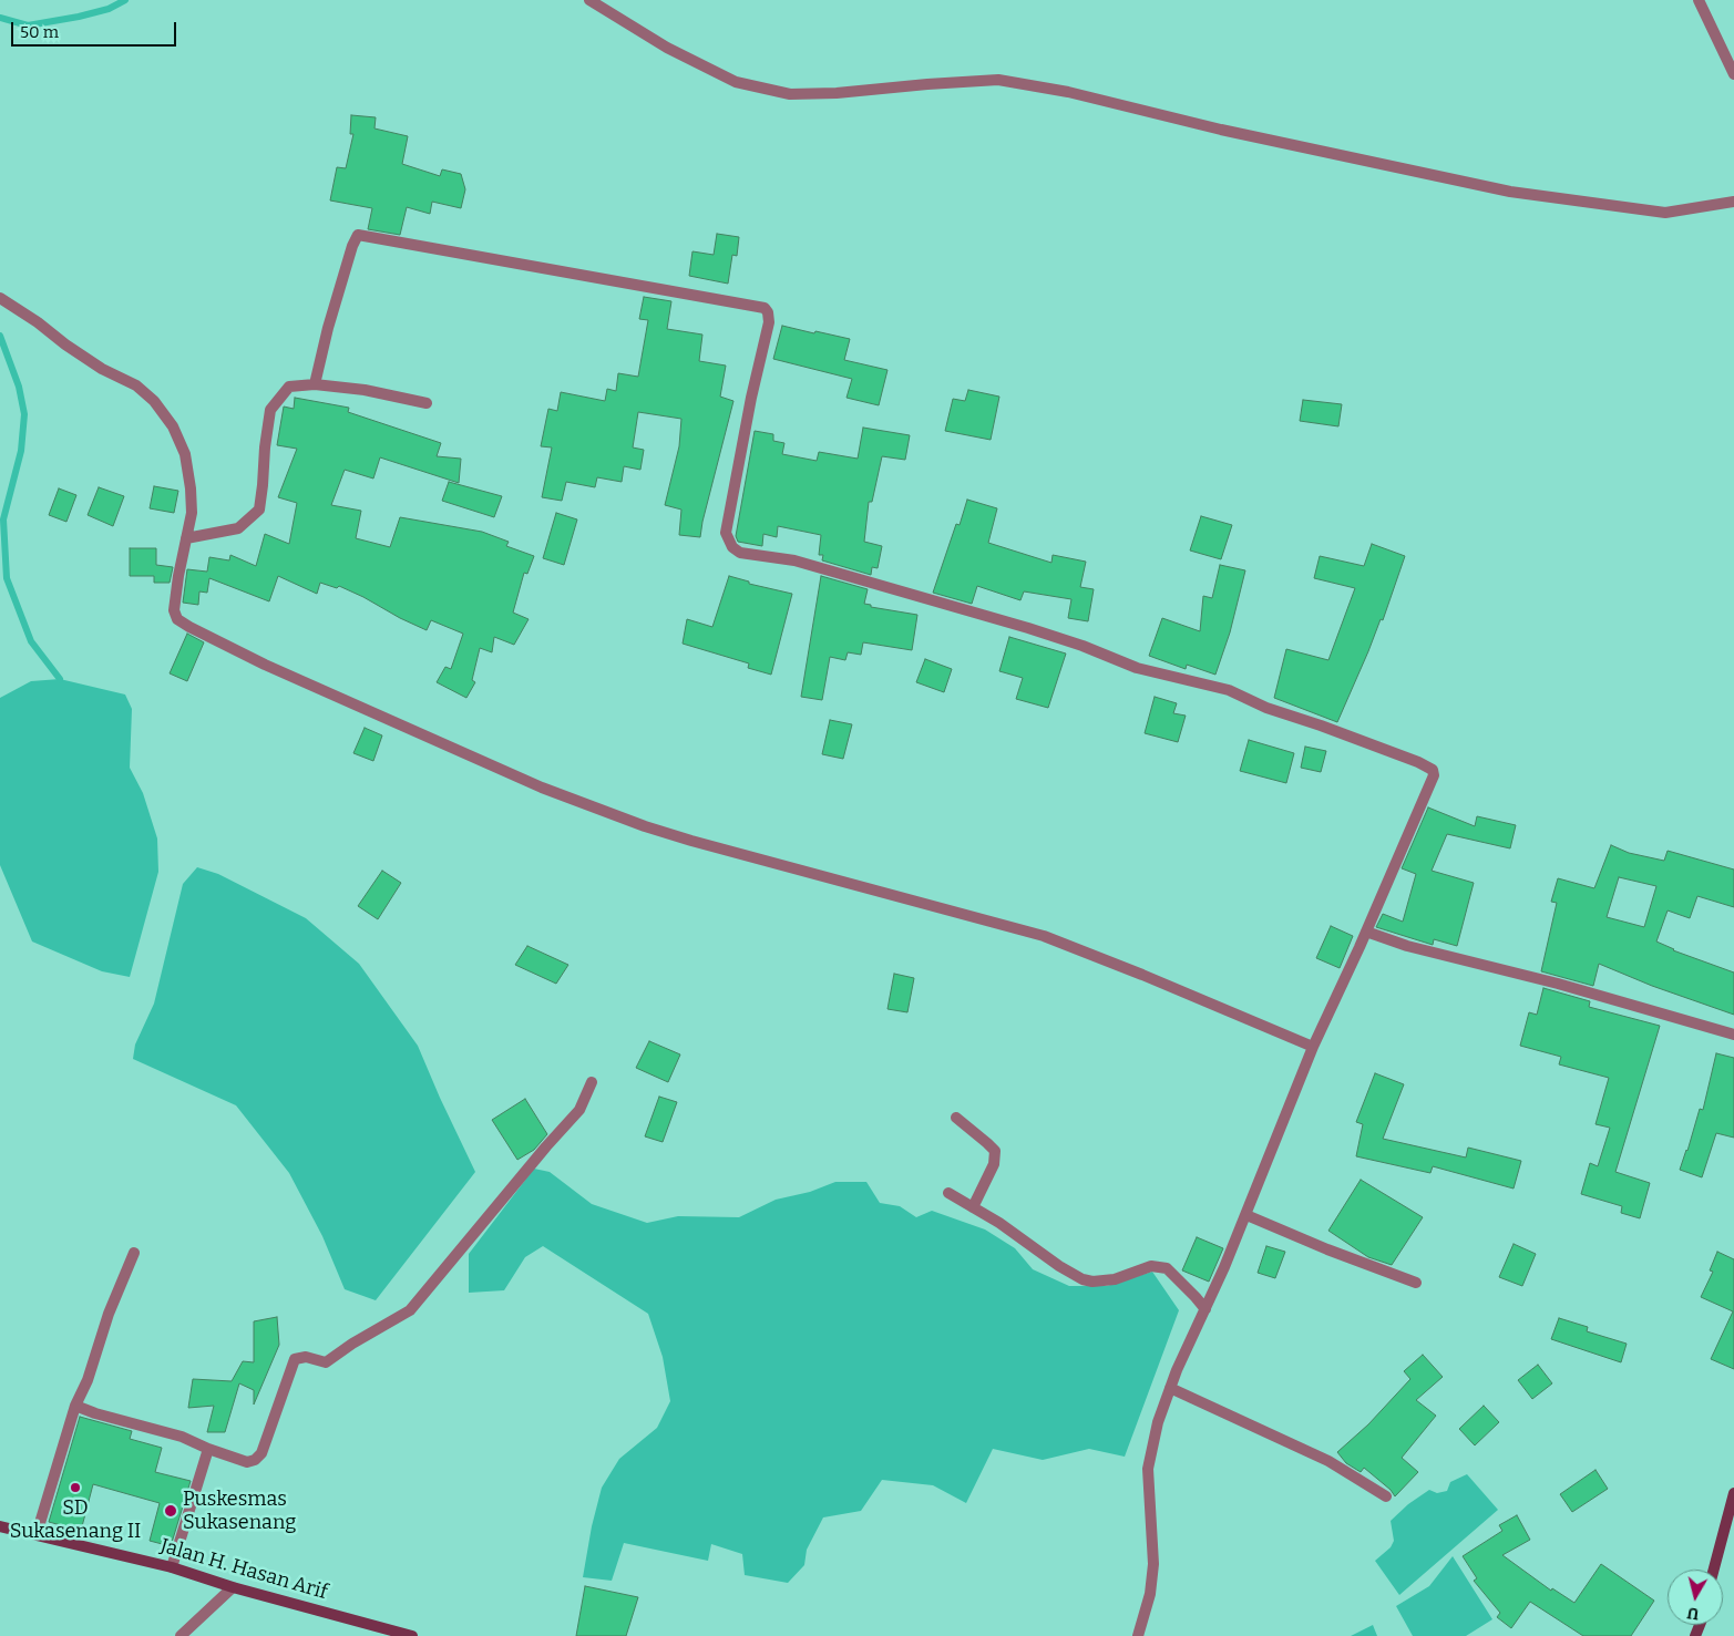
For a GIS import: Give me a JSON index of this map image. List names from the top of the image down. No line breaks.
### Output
{"streets":{"main road":["Jalan H. Hasan Arif"]},"places":["SD Sukasenang II","Puskesmas Sukasenang"],"scale_bar":"50 m","north":"bottom"}
